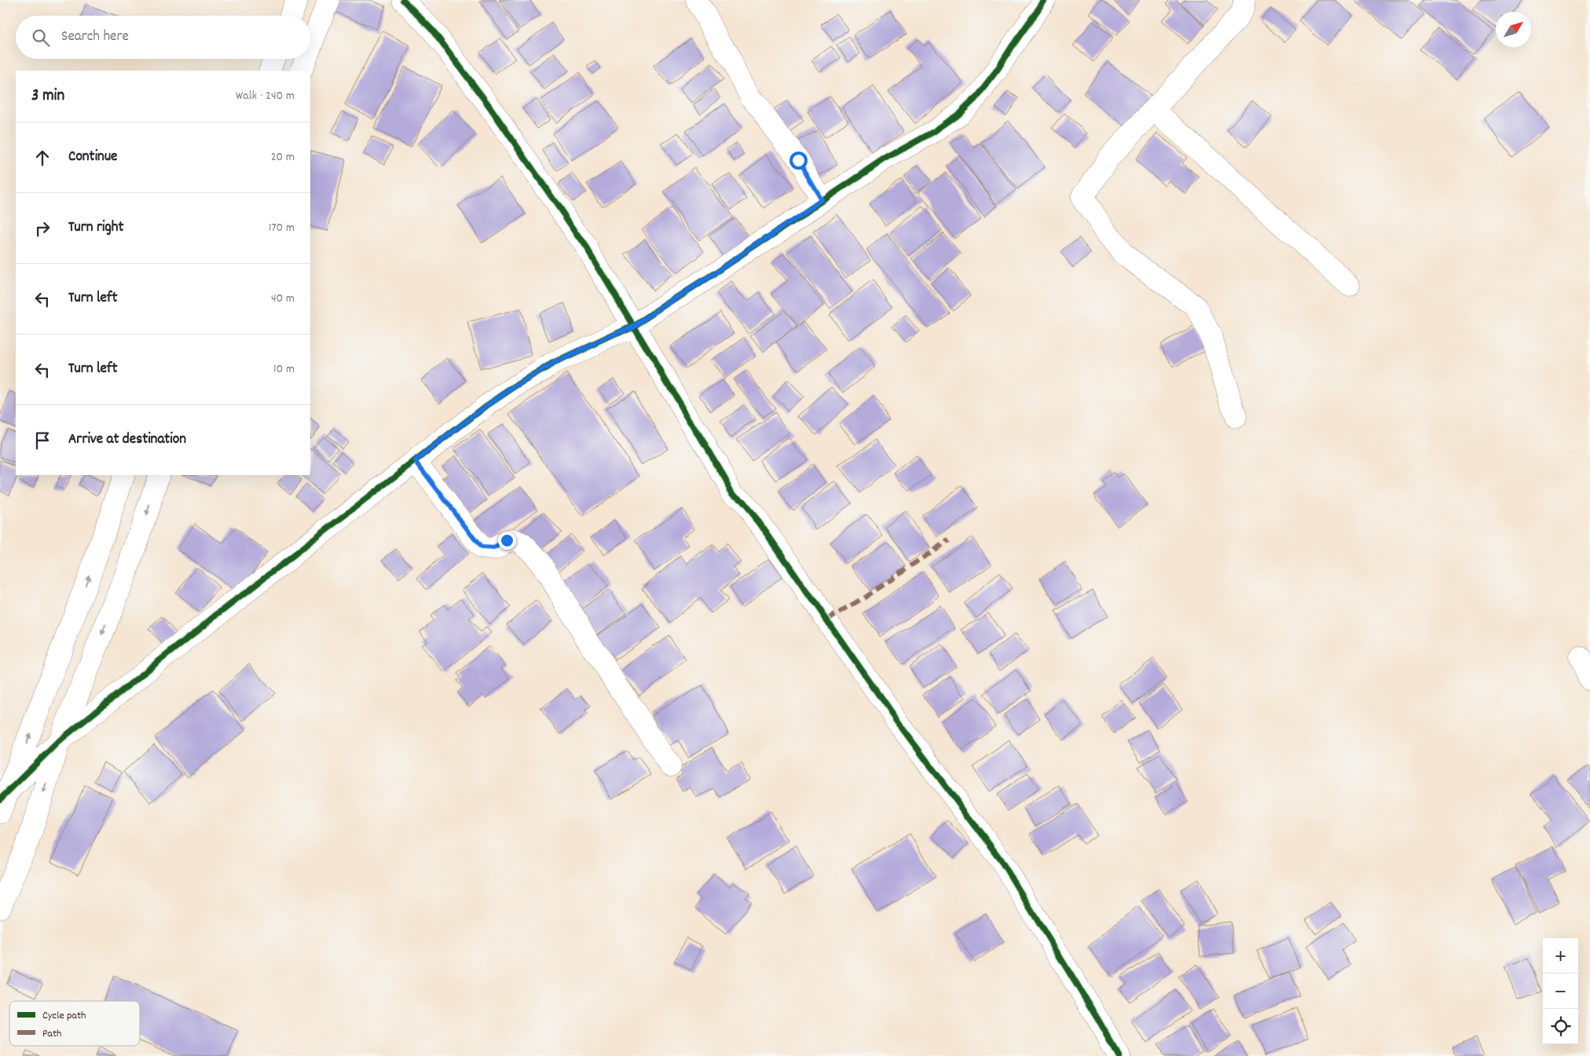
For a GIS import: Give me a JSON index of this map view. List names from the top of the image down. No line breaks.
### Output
{"legend":["Cycle path","Path"],"north":"top right","page":{"search":"Search here","heading":["3 min","Walk · 240 m"],"list":[["Continue","20 m"],["Turn right","170 m"],["Turn left","40 m"],["Turn left","10 m"],"Arrive at destination"],"map_buttons":["+","−"]}}
